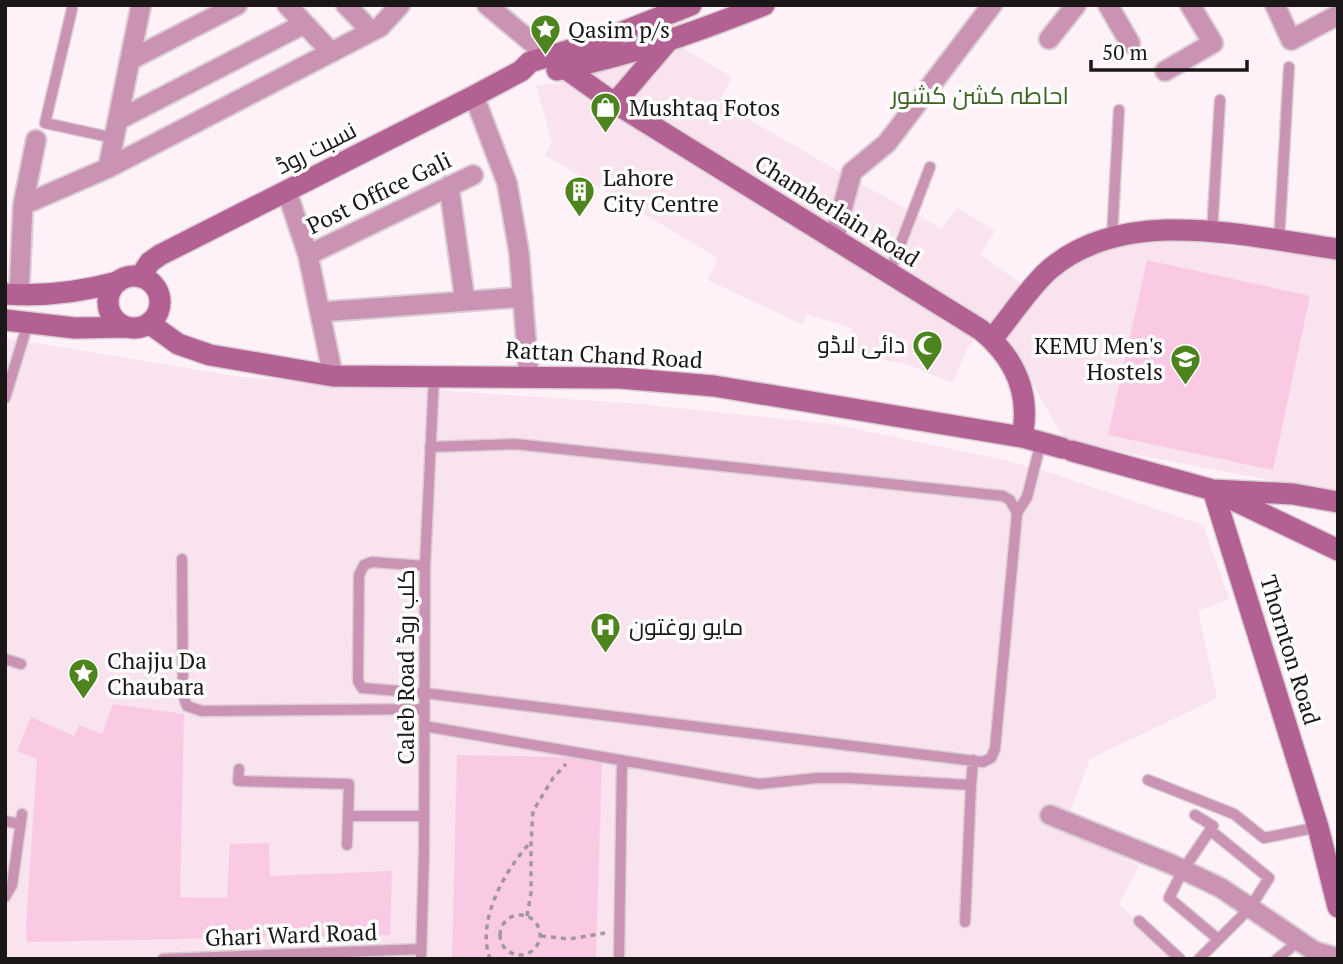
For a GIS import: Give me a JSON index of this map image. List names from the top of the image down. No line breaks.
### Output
{"streets":{"main road":["نسبت روڈ","Chamberlain Road","Rattan Chand Road","Thornton Road"],"street":["Post Office Gali"],"lane":["Caleb Road کلب روڈ","Ghari Ward Road"]},"crossings":[["نسبت روڈ","Chamberlain Road"],["نسبت روڈ","Rattan Chand Road"],["Chamberlain Road","Rattan Chand Road"],["Rattan Chand Road","Thornton Road"],["Rattan Chand Road","Caleb Road کلب روڈ"],["Caleb Road کلب روڈ","Ghari Ward Road"]],"districts":["احاطہ کشن کشور"],"places":{"place":["Qasim p/s","Chajju Da Chaubara"],"shop":["Mushtaq Fotos"],"building":["Lahore City Centre"],"mosque":["دائی لاڈو"],"school or university":["KEMU Men's Hostels"],"hospital":["مایو روغتون"]},"scale_bar":"50 m"}
